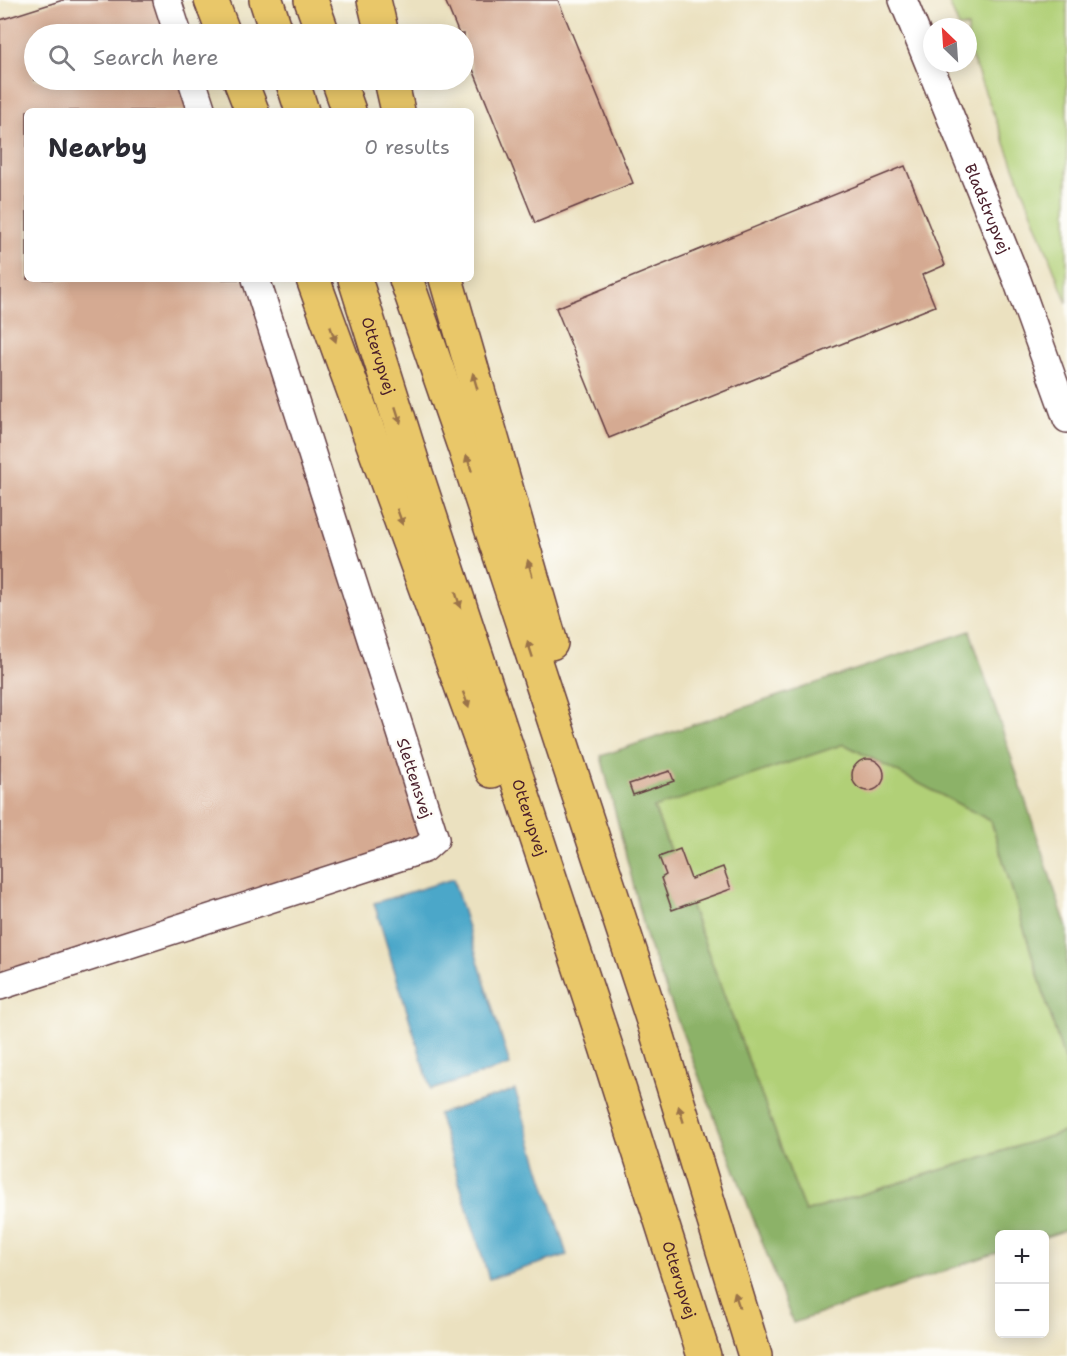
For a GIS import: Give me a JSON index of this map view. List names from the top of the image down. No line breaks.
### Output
{"streets":{"main road":["Otterupvej"],"lane":["Bladstrupvej","Slettensvej"]},"north":"top left","page":{"search":"Search here","heading":["Nearby","0 results"],"map_buttons":["+","−"]}}
